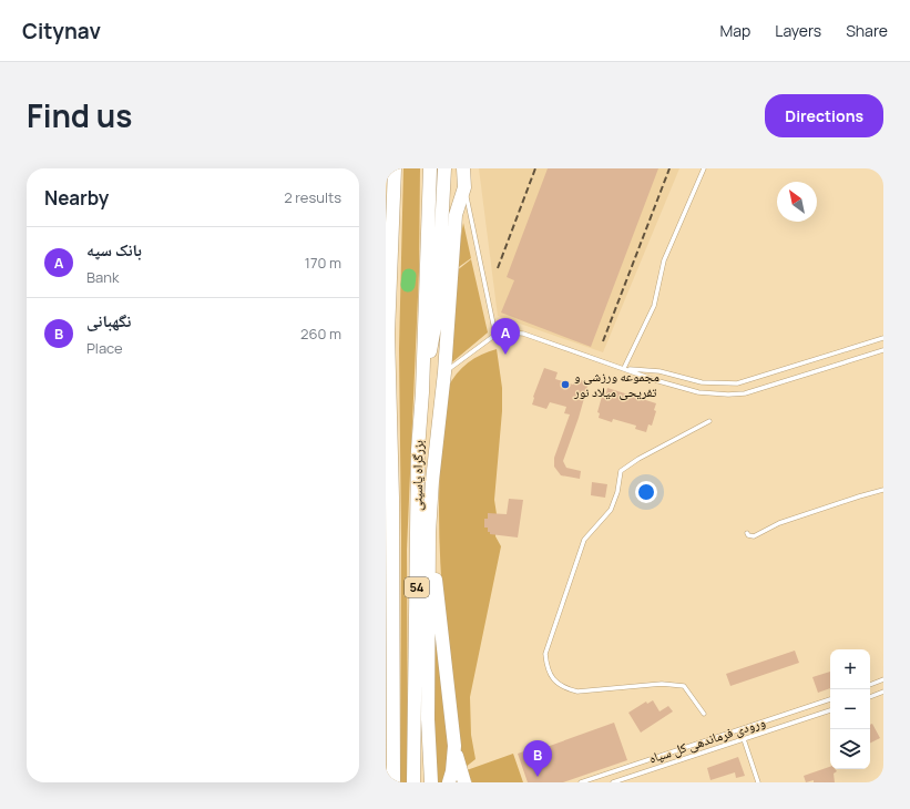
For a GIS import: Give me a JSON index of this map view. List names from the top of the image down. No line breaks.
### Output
{"streets":{"highway":["بزرگراه یاسینی","54"],"lane":["ورودی فرماندهی کل سپاه"]},"places":["مجموعه ورزشی و تفریحی میلاد نور"],"north":"top left","page":{"header":"Citynav","nav":["Map","Layers","Share"],"title":"Find us","buttons":"Directions","heading":["Nearby","2 results"],"list":[{"mark":"A","name":"بانک سپه","note":"Bank","value":"170 m"},{"mark":"B","name":"نگهبانی","note":"Place","value":"260 m"}],"pins":["A","B"],"map_buttons":["+","−"]}}
